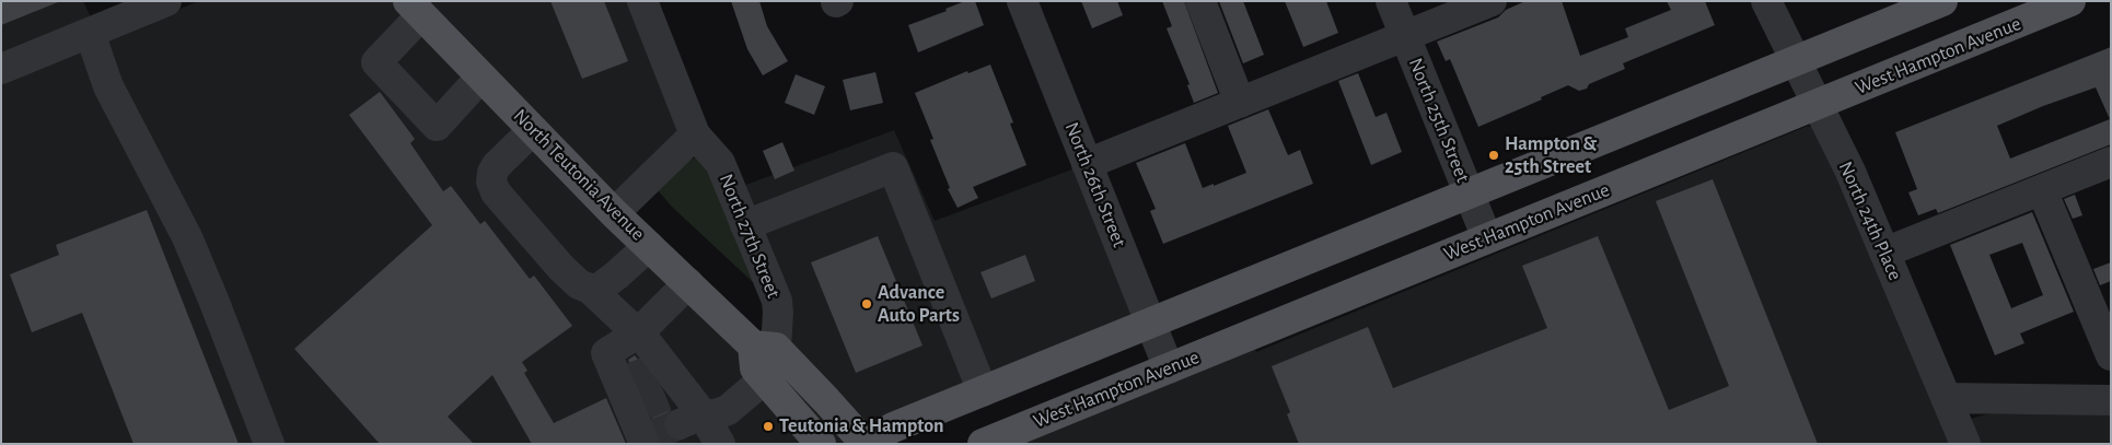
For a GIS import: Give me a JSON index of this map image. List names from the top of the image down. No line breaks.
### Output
{"streets":{"main road":["West Hampton Avenue","North Teutonia Avenue"],"street":["North 25th Street","North 26th Street","North 24th Place","North 27th Street"]},"crossings":[["West Hampton Avenue","North 25th Street"],["West Hampton Avenue","North 26th Street"],["West Hampton Avenue","North 24th Place"],["North Teutonia Avenue","North 27th Street"]],"places":["Hampton & 25th Street","Advance Auto Parts","Teutonia & Hampton"]}
